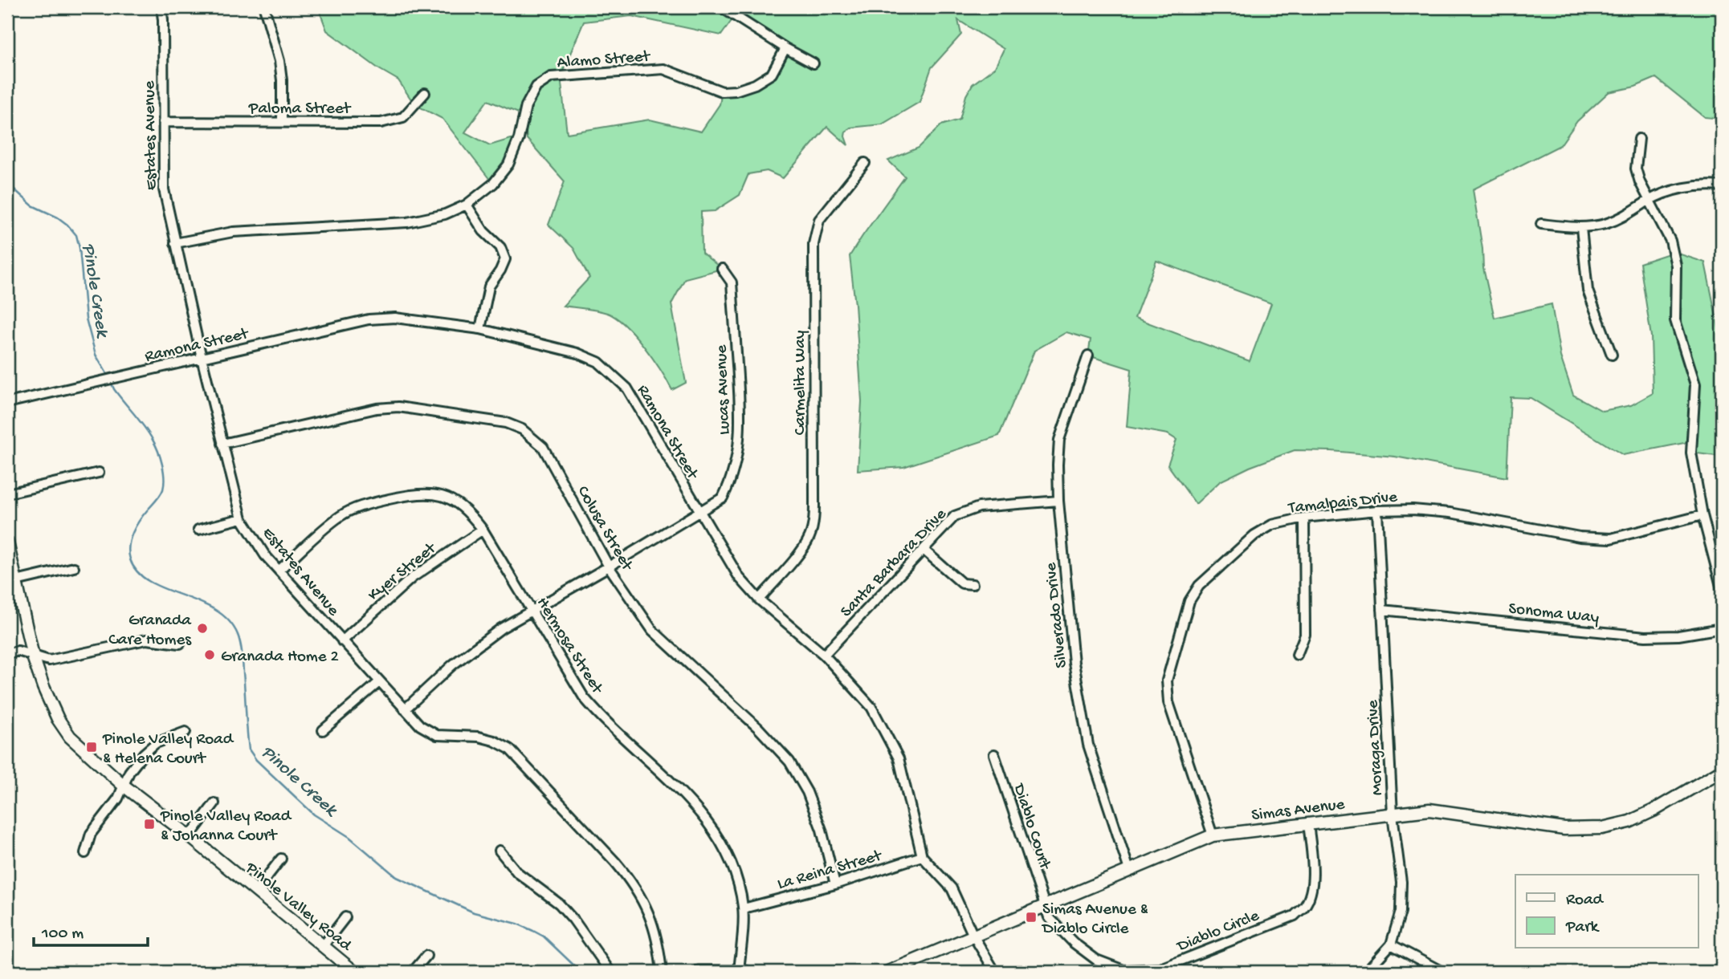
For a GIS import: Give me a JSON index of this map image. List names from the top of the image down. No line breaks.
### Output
{"streets":{"street":["Alamo Street","Paloma Street","Estates Avenue","Ramona Street","Carmelita Way","Lucas Avenue","Tamalpais Drive","Colusa Street","Santa Barbara Drive","Kyer Street","Sonoma Way","Silverado Drive","Hermosa Street","Moraga Drive","Simas Avenue","Diablo Court","La Reina Street","Pinole Valley Road","Diablo Circle"]},"crossings":[["Alamo Street","Estates Avenue"],["Paloma Street","Estates Avenue"],["Estates Avenue","Ramona Street"],["Estates Avenue","Lucas Avenue"],["Estates Avenue","Colusa Street"],["Estates Avenue","Kyer Street"],["Estates Avenue","Hermosa Street"],["Ramona Street","Carmelita Way"],["Ramona Street","Lucas Avenue"],["Ramona Street","Santa Barbara Drive"],["Ramona Street","Simas Avenue"],["Ramona Street","La Reina Street"],["Lucas Avenue","Colusa Street"],["Lucas Avenue","Hermosa Street"],["Tamalpais Drive","Moraga Drive"],["Tamalpais Drive","Simas Avenue"],["Colusa Street","La Reina Street"],["Santa Barbara Drive","Silverado Drive"],["Kyer Street","Hermosa Street"],["Sonoma Way","Moraga Drive"],["Silverado Drive","Simas Avenue"],["Hermosa Street","La Reina Street"],["Moraga Drive","Simas Avenue"],["Simas Avenue","Diablo Court"],["Simas Avenue","Diablo Circle"],["Diablo Court","Diablo Circle"]],"water":["Pinole Creek"],"places":{"other":["Granada Care Homes","Granada Home 2"],"transit":["Pinole Valley Road & Helena Court","Pinole Valley Road & Johanna Court","Simas Avenue & Diablo Circle"]},"legend":["Road","Park"],"scale_bar":"100 m"}
